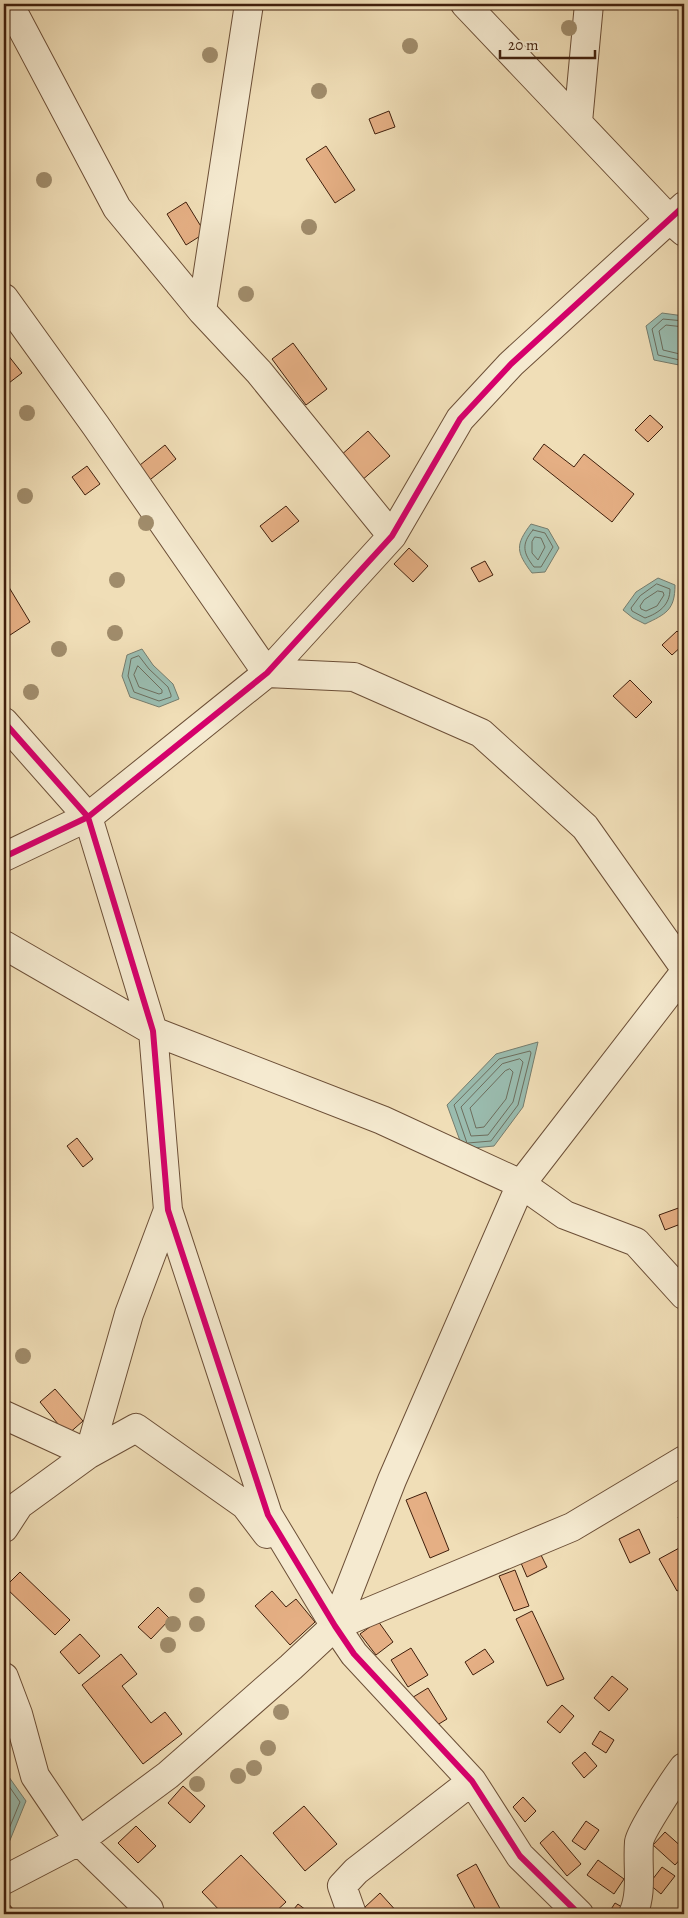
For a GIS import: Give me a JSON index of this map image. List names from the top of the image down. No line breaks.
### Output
{"scale_bar":"20 m"}
